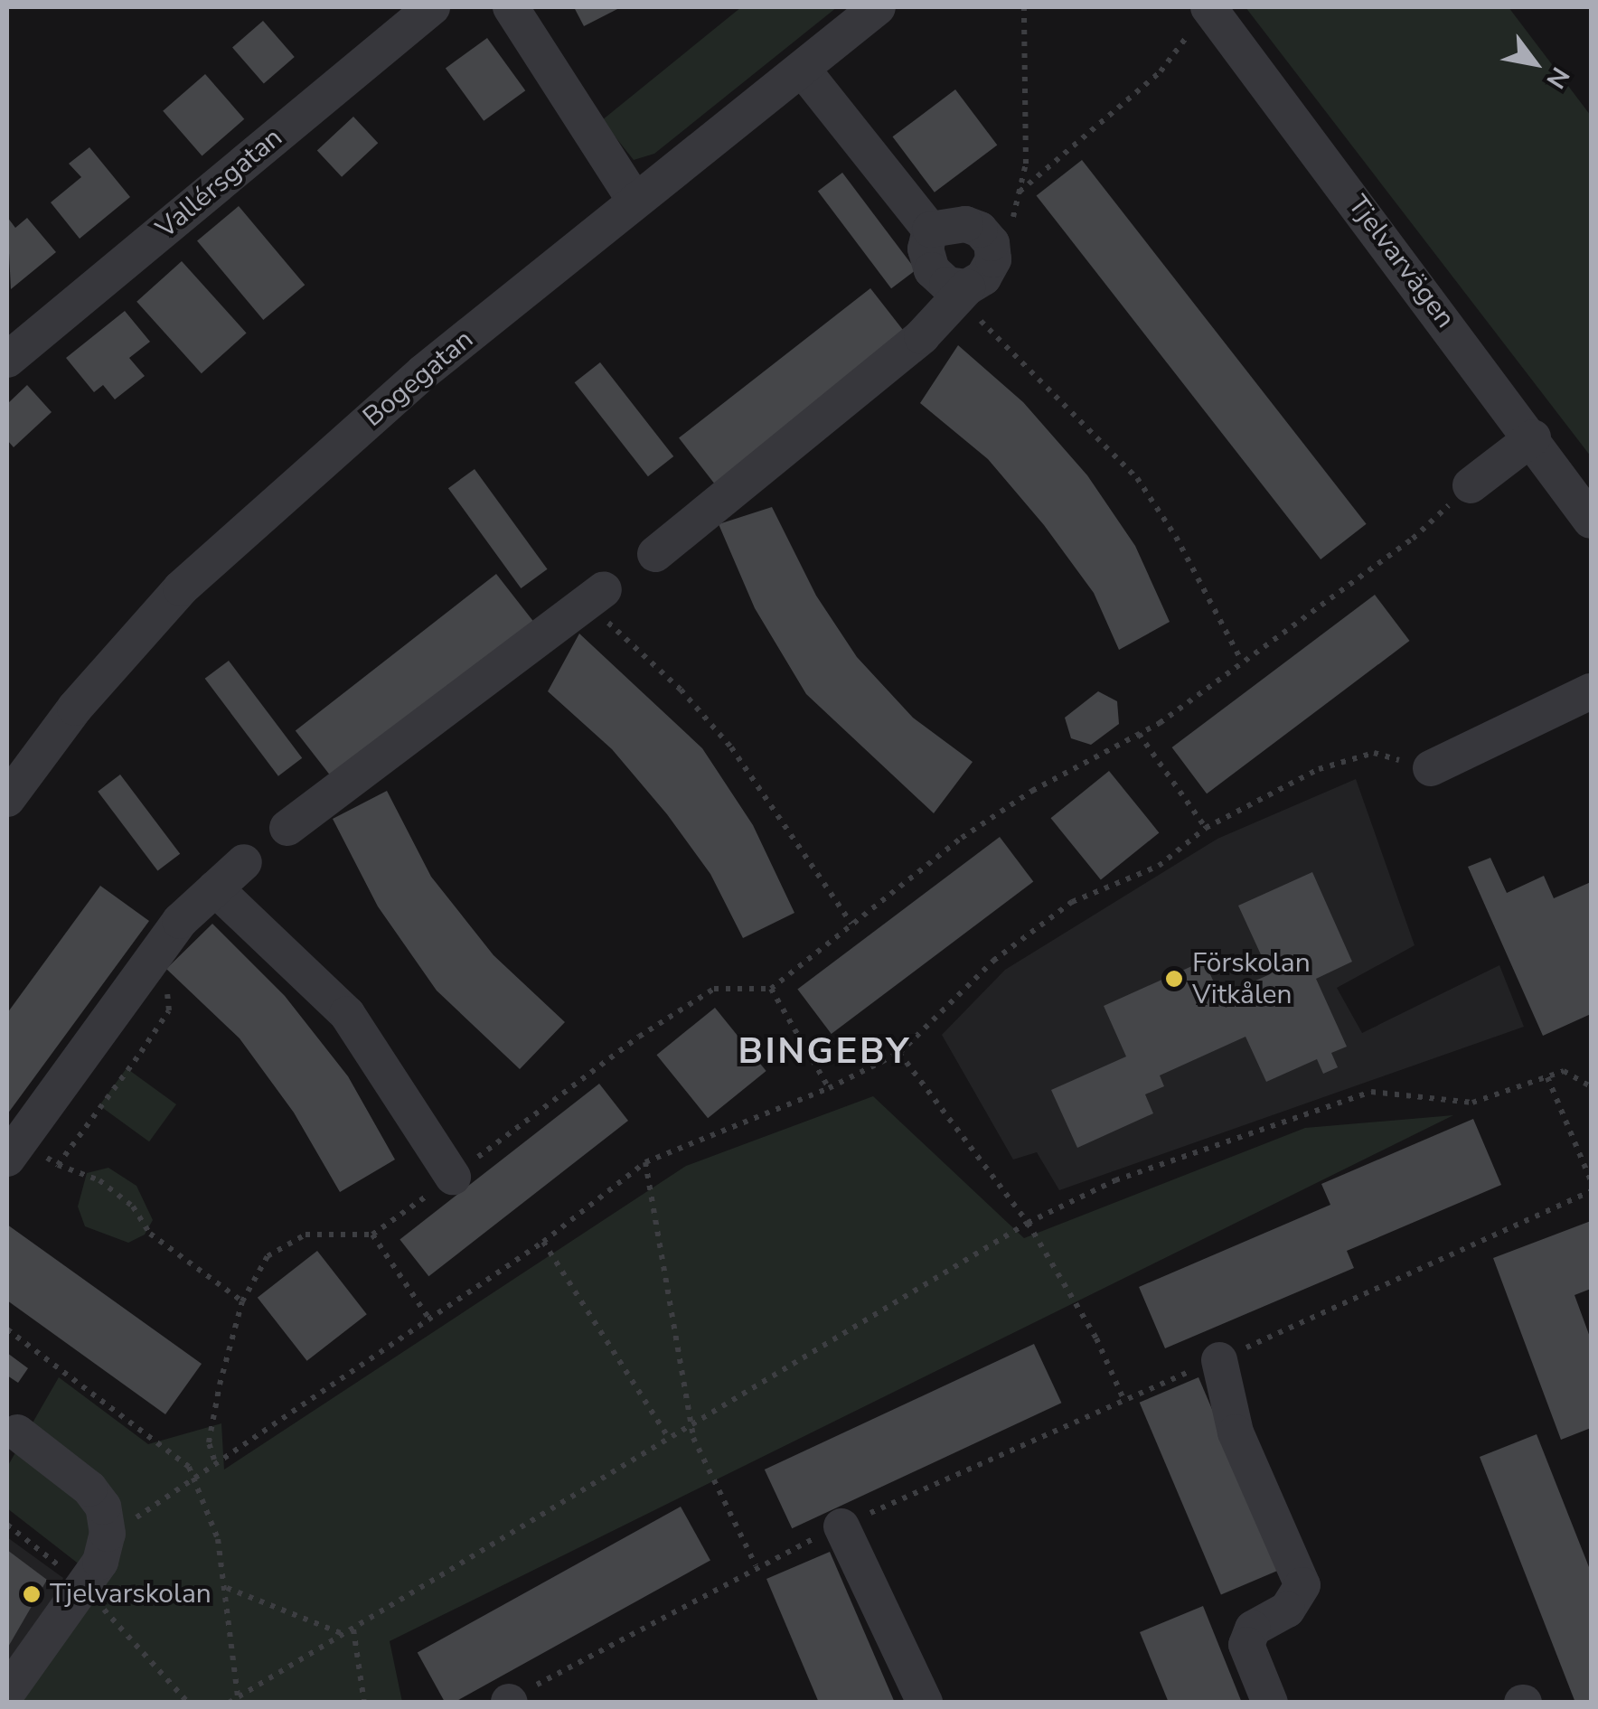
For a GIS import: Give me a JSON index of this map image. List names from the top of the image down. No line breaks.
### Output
{"streets":{"street":["Vallérsgatan","Tjelvarvägen","Bogegatan"]},"districts":["BINGEBY"],"places":["Förskolan Vitkålen","Tjelvarskolan"],"north":"bottom right"}
